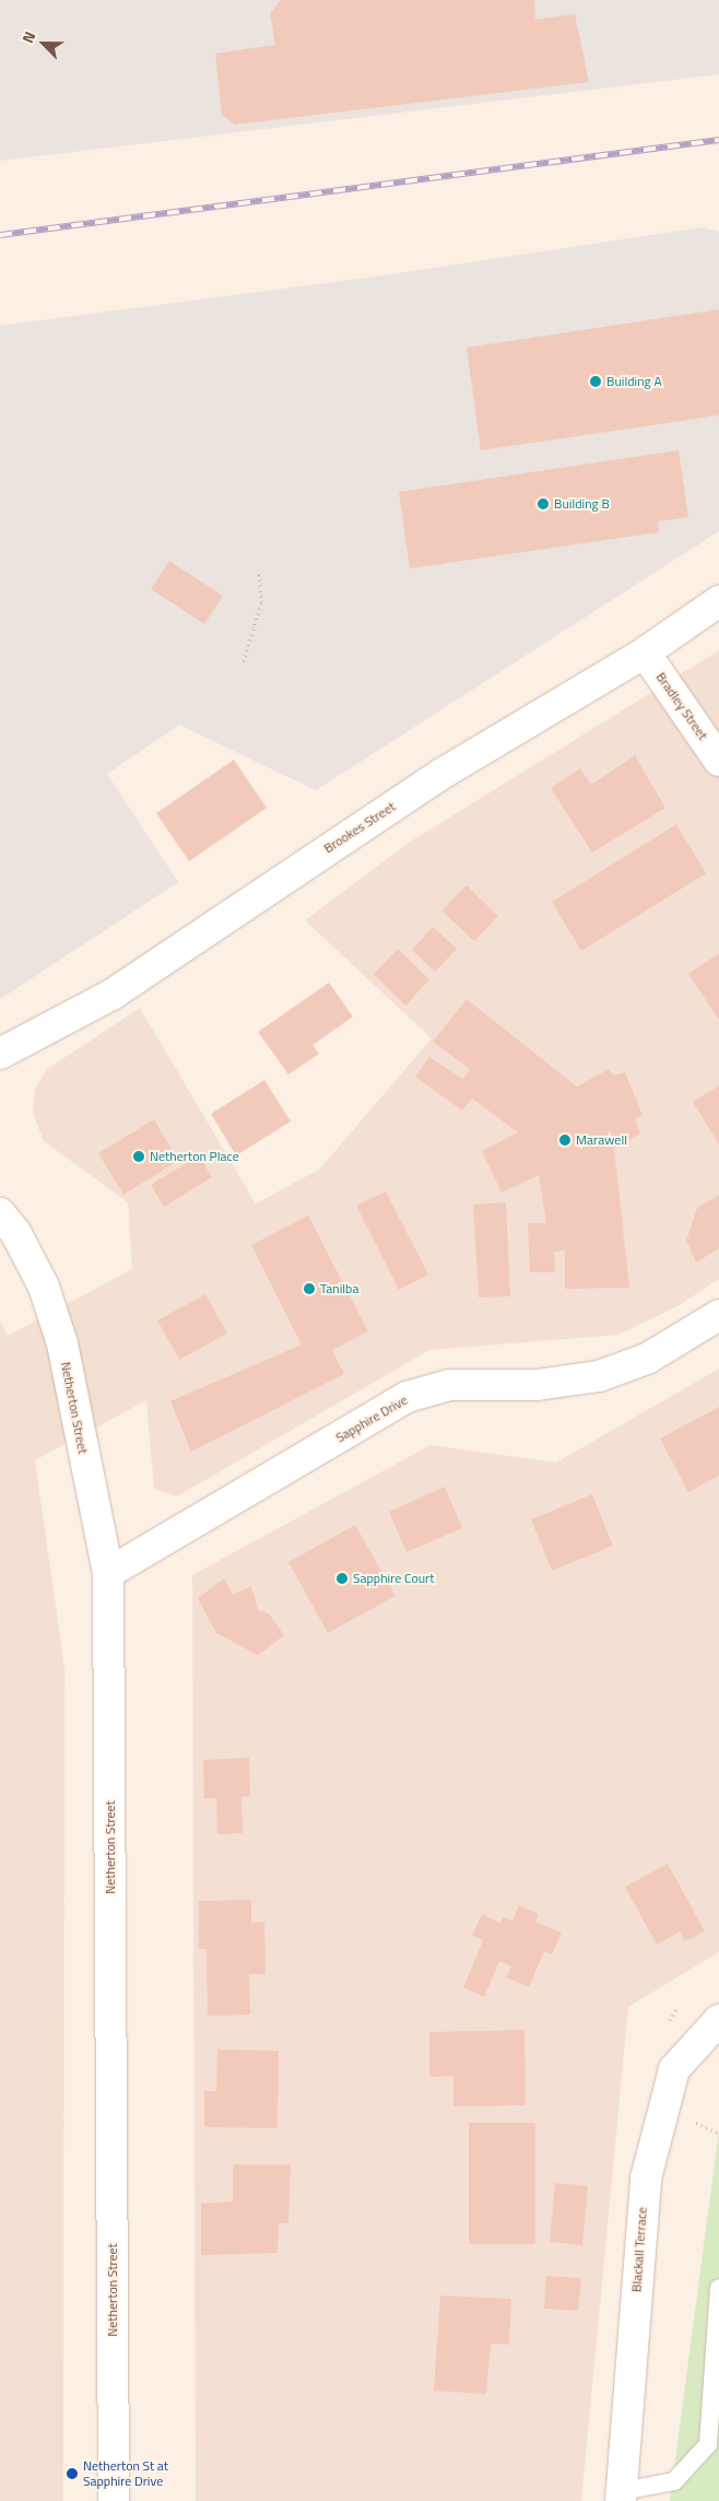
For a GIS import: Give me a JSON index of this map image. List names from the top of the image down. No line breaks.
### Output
{"streets":{"street":["Bradley Street","Brookes Street","Netherton Street","Sapphire Drive","Blackall Terrace"]},"crossings":[["Bradley Street","Brookes Street"],["Netherton Street","Sapphire Drive"]],"places":["Building A","Building B","Marawell","Netherton Place","Tanilba","Sapphire Court","Netherton St at Sapphire Drive"],"north":"top left"}
